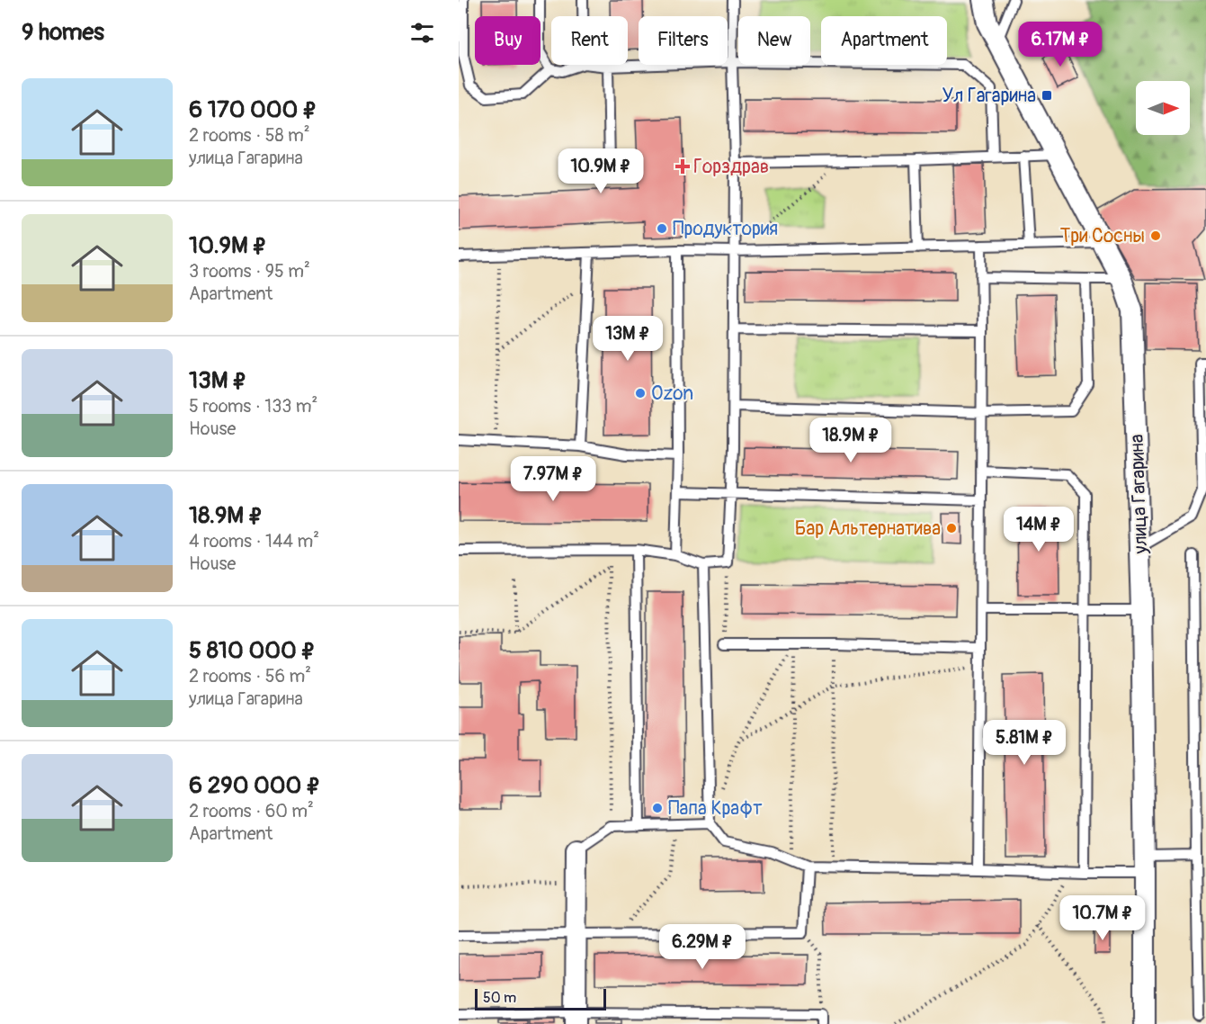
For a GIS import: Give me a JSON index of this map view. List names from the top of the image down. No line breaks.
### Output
{"streets":{"street":["улица Гагарина"]},"places":{"transit":["Ул Гагарина"],"health":["Горздрав"],"other":["Продуктория","Три Сосны","Ozon","Бар Альтернатива","Папа Крафт"]},"scale_bar":"50 m","north":"right","page":{"heading":"9 homes","chip":["Buy","Rent","Filters","New","Apartment"],"price":["6.17M ₽","10.9M ₽","13M ₽","18.9M ₽","7.97M ₽","14M ₽","5.81M ₽","10.7M ₽","6.29M ₽"],"list":[{"name":"6 170 000 ₽","note":"2 rooms · 58 m² · улица Гагарина"},{"name":"10.9M ₽","note":"3 rooms · 95 m² · Apartment"},{"name":"13M ₽","note":"5 rooms · 133 m² · House"},{"name":"18.9M ₽","note":"4 rooms · 144 m² · House"},{"name":"5 810 000 ₽","note":"2 rooms · 56 m² · улица Гагарина"},{"name":"6 290 000 ₽","note":"2 rooms · 60 m² · Apartment"}],"scale":"50 m"}}
